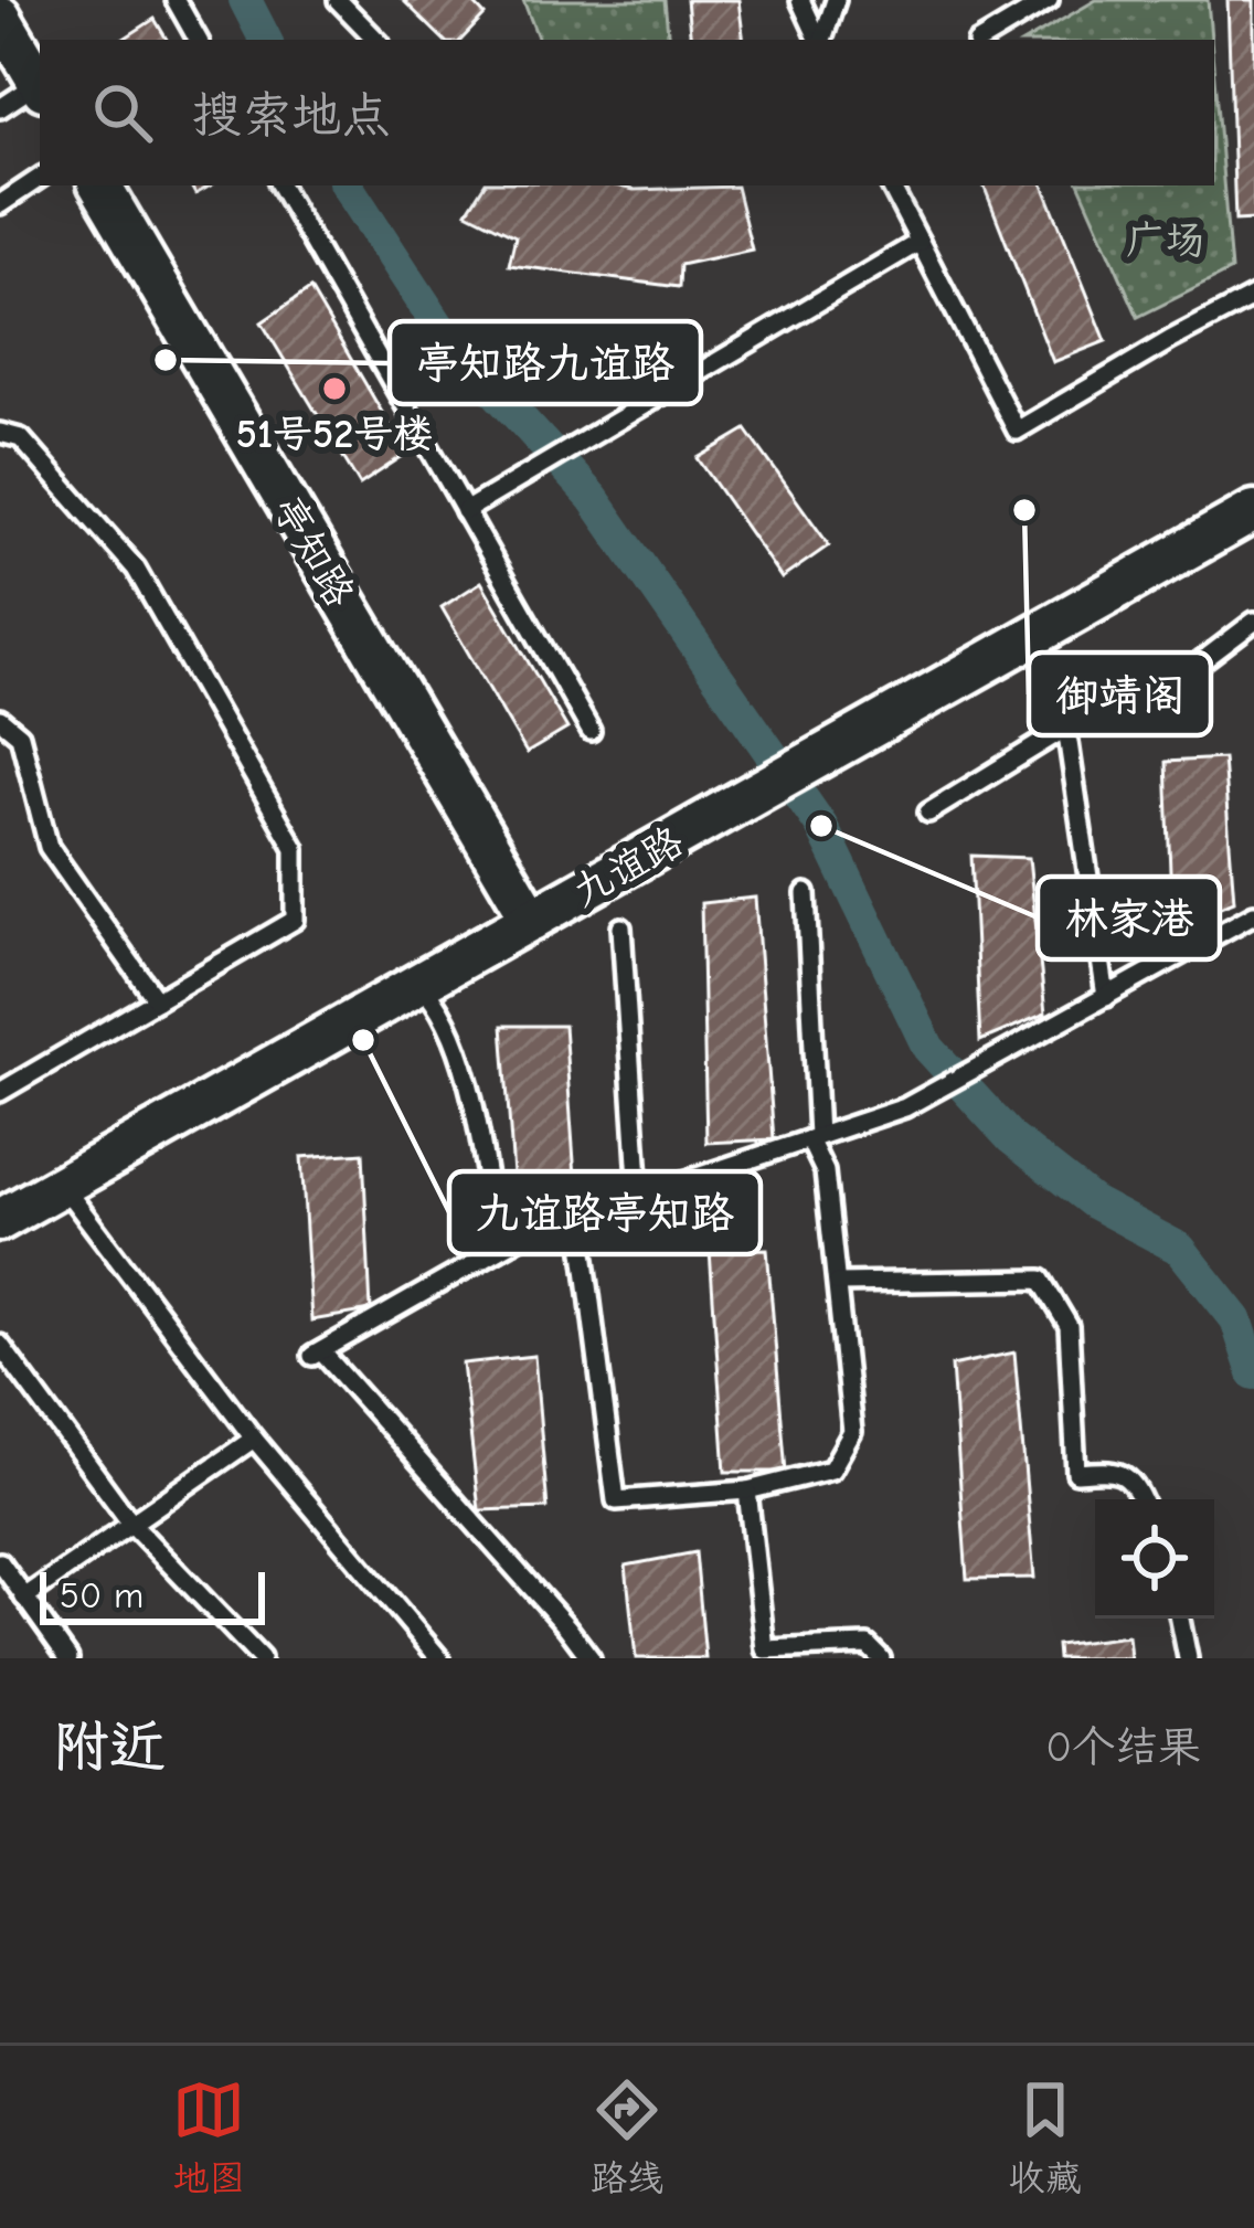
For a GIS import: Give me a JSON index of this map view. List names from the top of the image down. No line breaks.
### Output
{"streets":{"street":["亭知路","九谊路"]},"crossings":[["亭知路","九谊路"]],"parks":["广场"],"places":["亭知路九谊路","51号52号楼","御靖阁","林家港","九谊路亭知路"],"scale_bar":"50 m","page":{"search":"搜索地点","scale":"50 m","heading":["附近","0个结果"],"nav":["地图","路线","收藏"]}}
